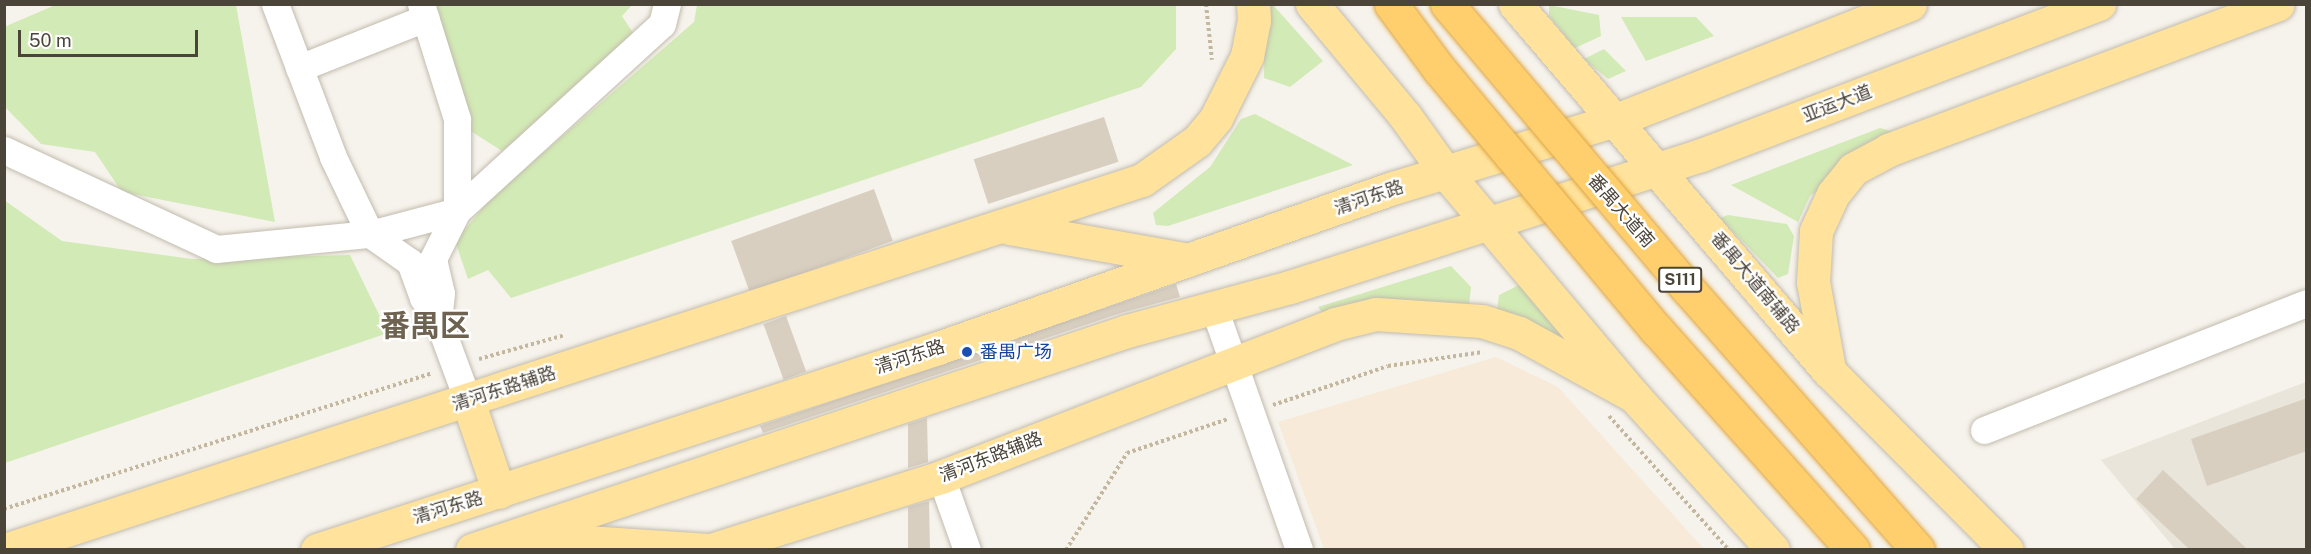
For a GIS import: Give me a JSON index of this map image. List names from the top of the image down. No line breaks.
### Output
{"streets":{"highway":["番禺大道南","S111"],"main road":["亚运大道","清河东路","番禺大道南辅路","清河东路辅路"]},"crossings":[["亚运大道","番禺大道南辅路"],["清河东路","番禺大道南辅路"]],"districts":["番禺区"],"places":["番禺广场"],"scale_bar":"50 m"}
